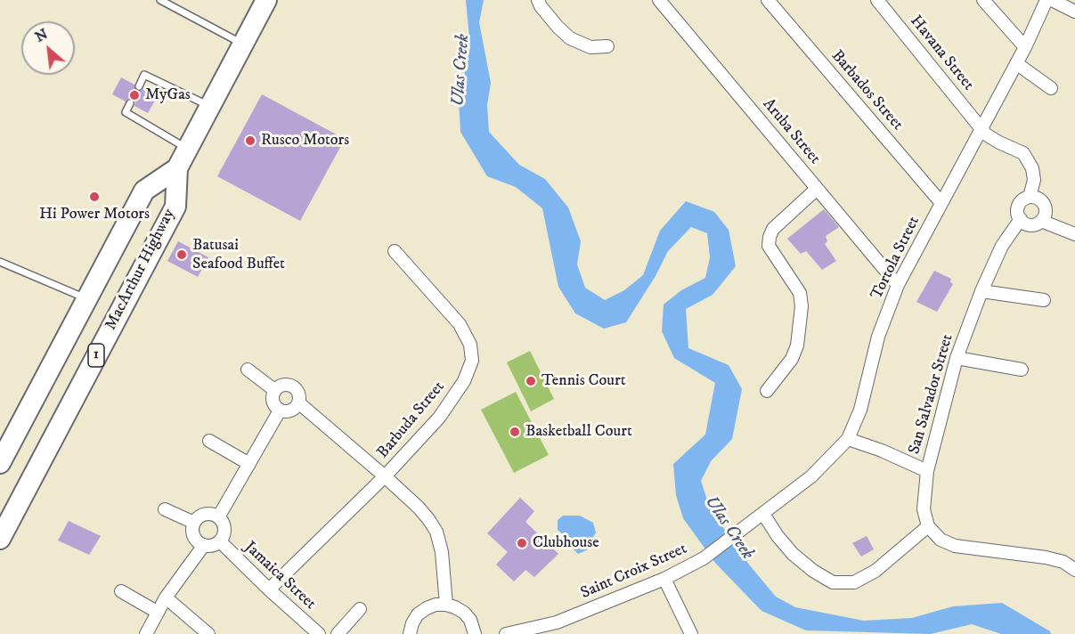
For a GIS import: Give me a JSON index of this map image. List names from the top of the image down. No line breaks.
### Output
{"streets":{"highway":["MacArthur Highway","1"],"street":["Havana Street","Barbados Street","Aruba Street","Tortola Street","San Salvador Street","Barbuda Street","Saint Croix Street","Jamaica Street"]},"crossings":[["Havana Street","Tortola Street"],["Barbados Street","Tortola Street"],["Aruba Street","Tortola Street"],["Tortola Street","San Salvador Street"],["Tortola Street","Saint Croix Street"],["San Salvador Street","Saint Croix Street"],["Barbuda Street","Jamaica Street"]],"water":["Ulas Creek"],"places":["MyGas","Rusco Motors","Hi Power Motors","Batusai Seafood Buffet","Tennis Court","Basketball Court","Clubhouse"],"north":"top left"}
